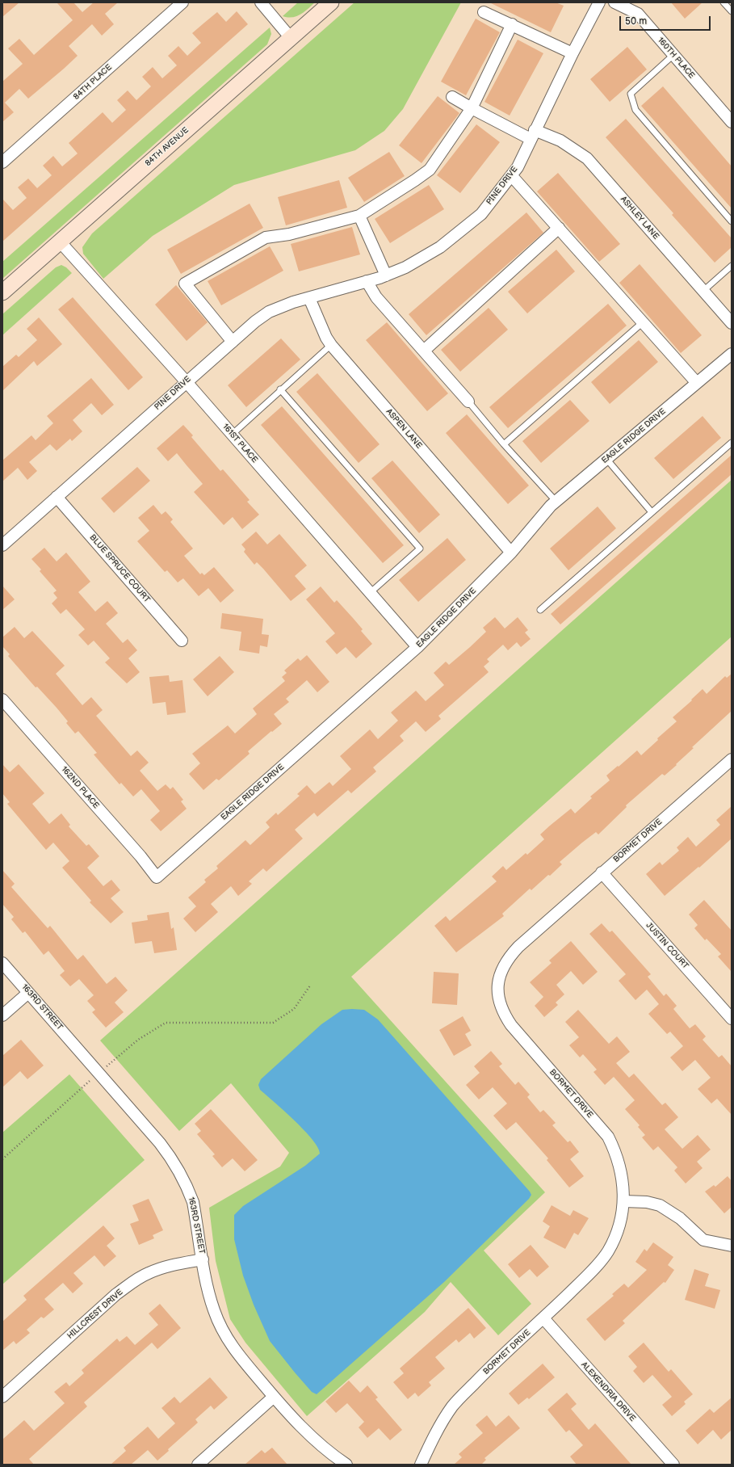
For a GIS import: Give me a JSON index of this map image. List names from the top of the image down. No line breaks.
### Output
{"streets":{"street":["160TH PLACE","84TH PLACE","84TH AVENUE","PINE DRIVE","ASHLEY LANE","ASPEN LANE","EAGLE RIDGE DRIVE","161ST PLACE","BLUE SPRUCE COURT","162ND PLACE","BORMET DRIVE","JUSTIN COURT","163RD STREET","HILLCREST DRIVE","ALEXENDRIA DRIVE"]},"crossings":[["84TH AVENUE","161ST PLACE"],["PINE DRIVE","ASHLEY LANE"],["PINE DRIVE","ASPEN LANE"],["PINE DRIVE","161ST PLACE"],["PINE DRIVE","BLUE SPRUCE COURT"],["ASPEN LANE","EAGLE RIDGE DRIVE"],["EAGLE RIDGE DRIVE","161ST PLACE"],["EAGLE RIDGE DRIVE","162ND PLACE"],["BORMET DRIVE","JUSTIN COURT"],["BORMET DRIVE","ALEXENDRIA DRIVE"],["163RD STREET","HILLCREST DRIVE"]],"scale_bar":"50 m"}
